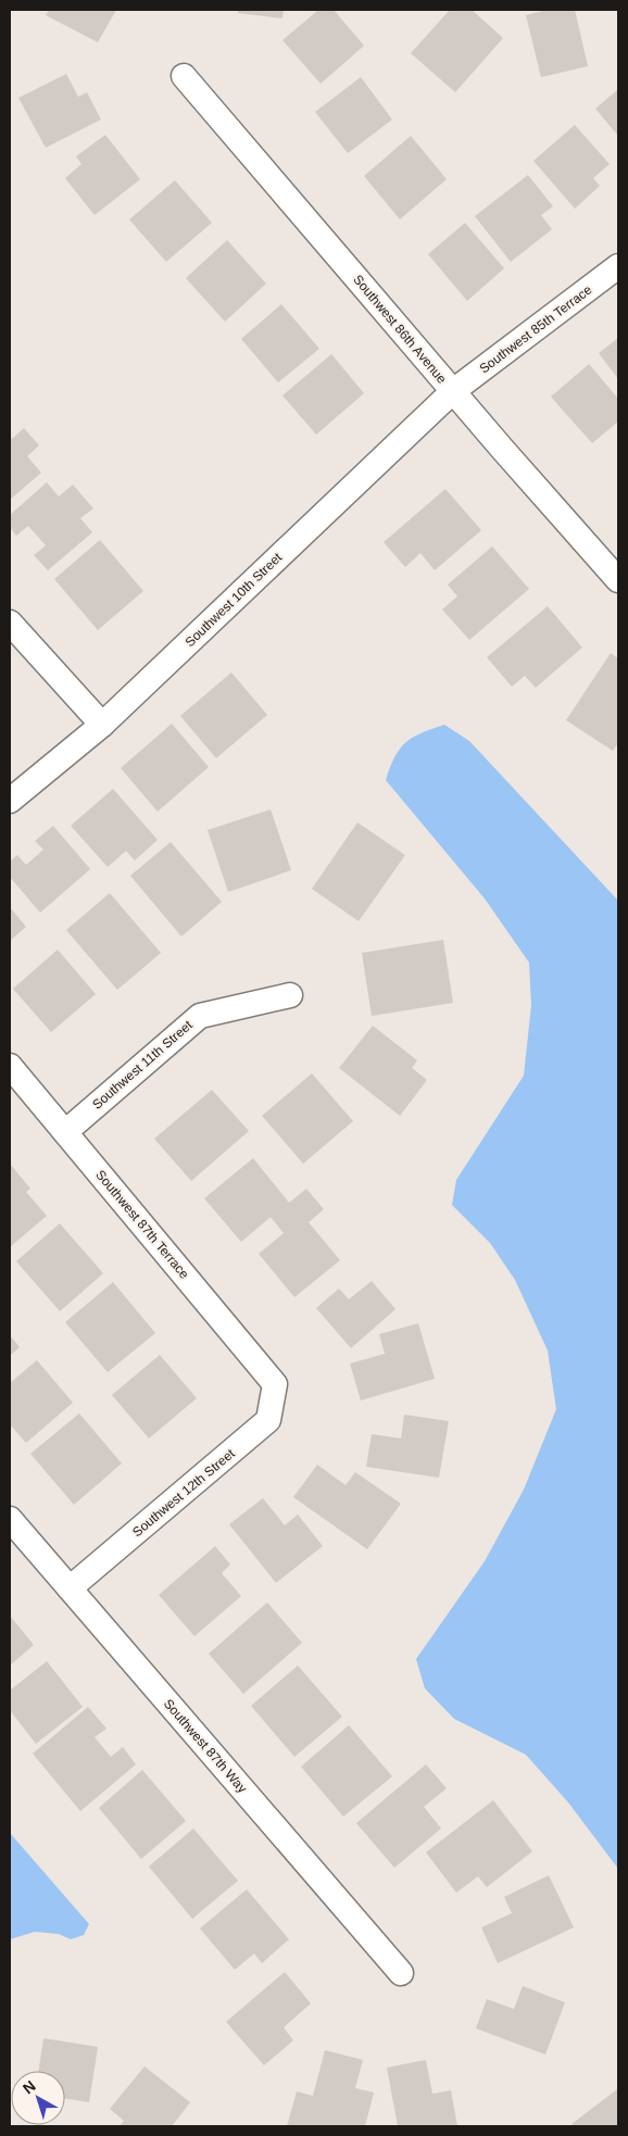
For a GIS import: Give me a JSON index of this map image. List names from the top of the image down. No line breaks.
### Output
{"streets":{"street":["Southwest 86th Avenue","Southwest 85th Terrace","Southwest 10th Street","Southwest 11th Street","Southwest 87th Terrace","Southwest 12th Street","Southwest 87th Way"]},"crossings":[["Southwest 86th Avenue","Southwest 85th Terrace"],["Southwest 86th Avenue","Southwest 10th Street"],["Southwest 85th Terrace","Southwest 10th Street"],["Southwest 11th Street","Southwest 87th Terrace"],["Southwest 87th Terrace","Southwest 12th Street"],["Southwest 12th Street","Southwest 87th Way"]],"north":"top left"}
